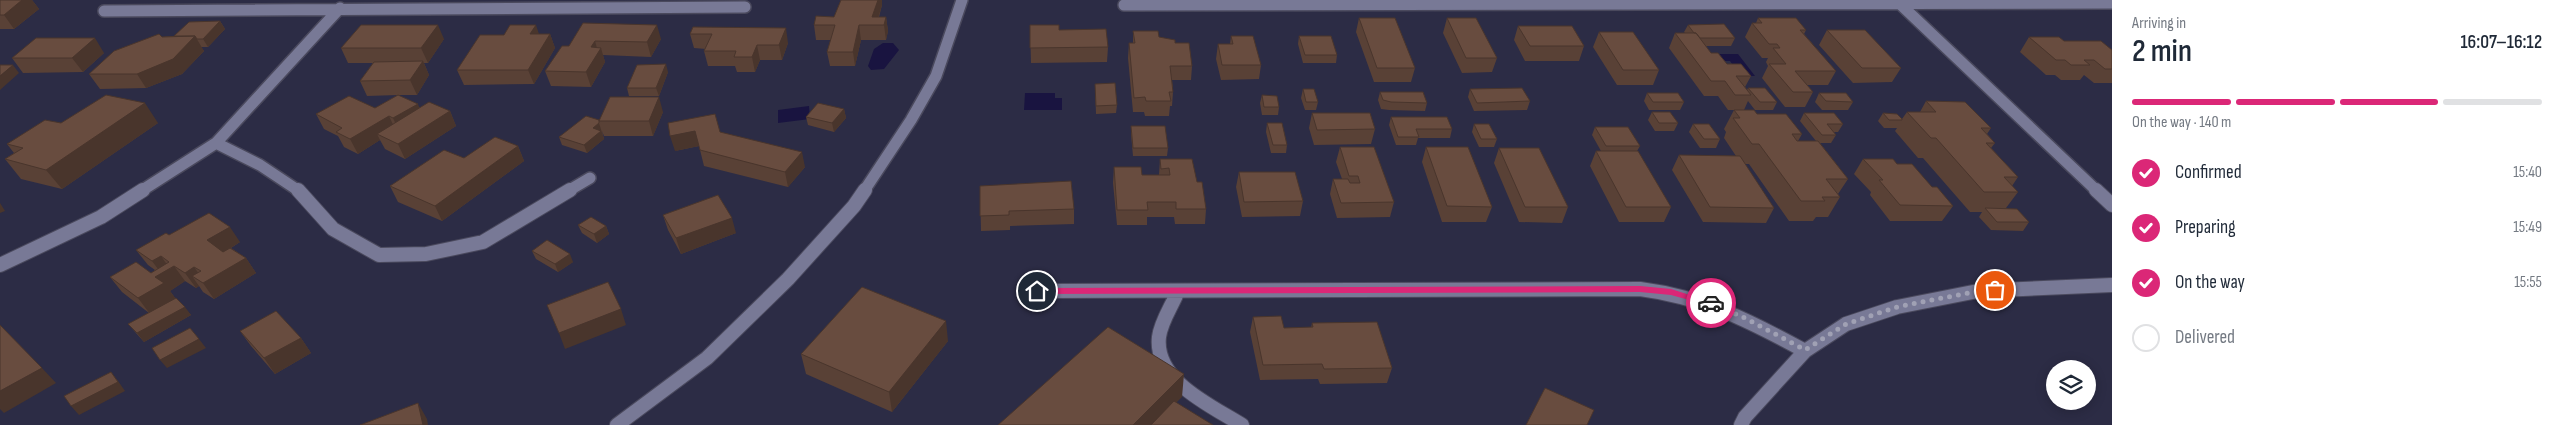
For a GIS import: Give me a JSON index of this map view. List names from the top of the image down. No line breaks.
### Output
{"page":{"heading":["2 min","Arriving in","16:07–16:12"],"bar":"On the way · 140 m","list":[["Confirmed","15:40"],["Preparing","15:49"],["On the way","15:55"],"Delivered"]}}
